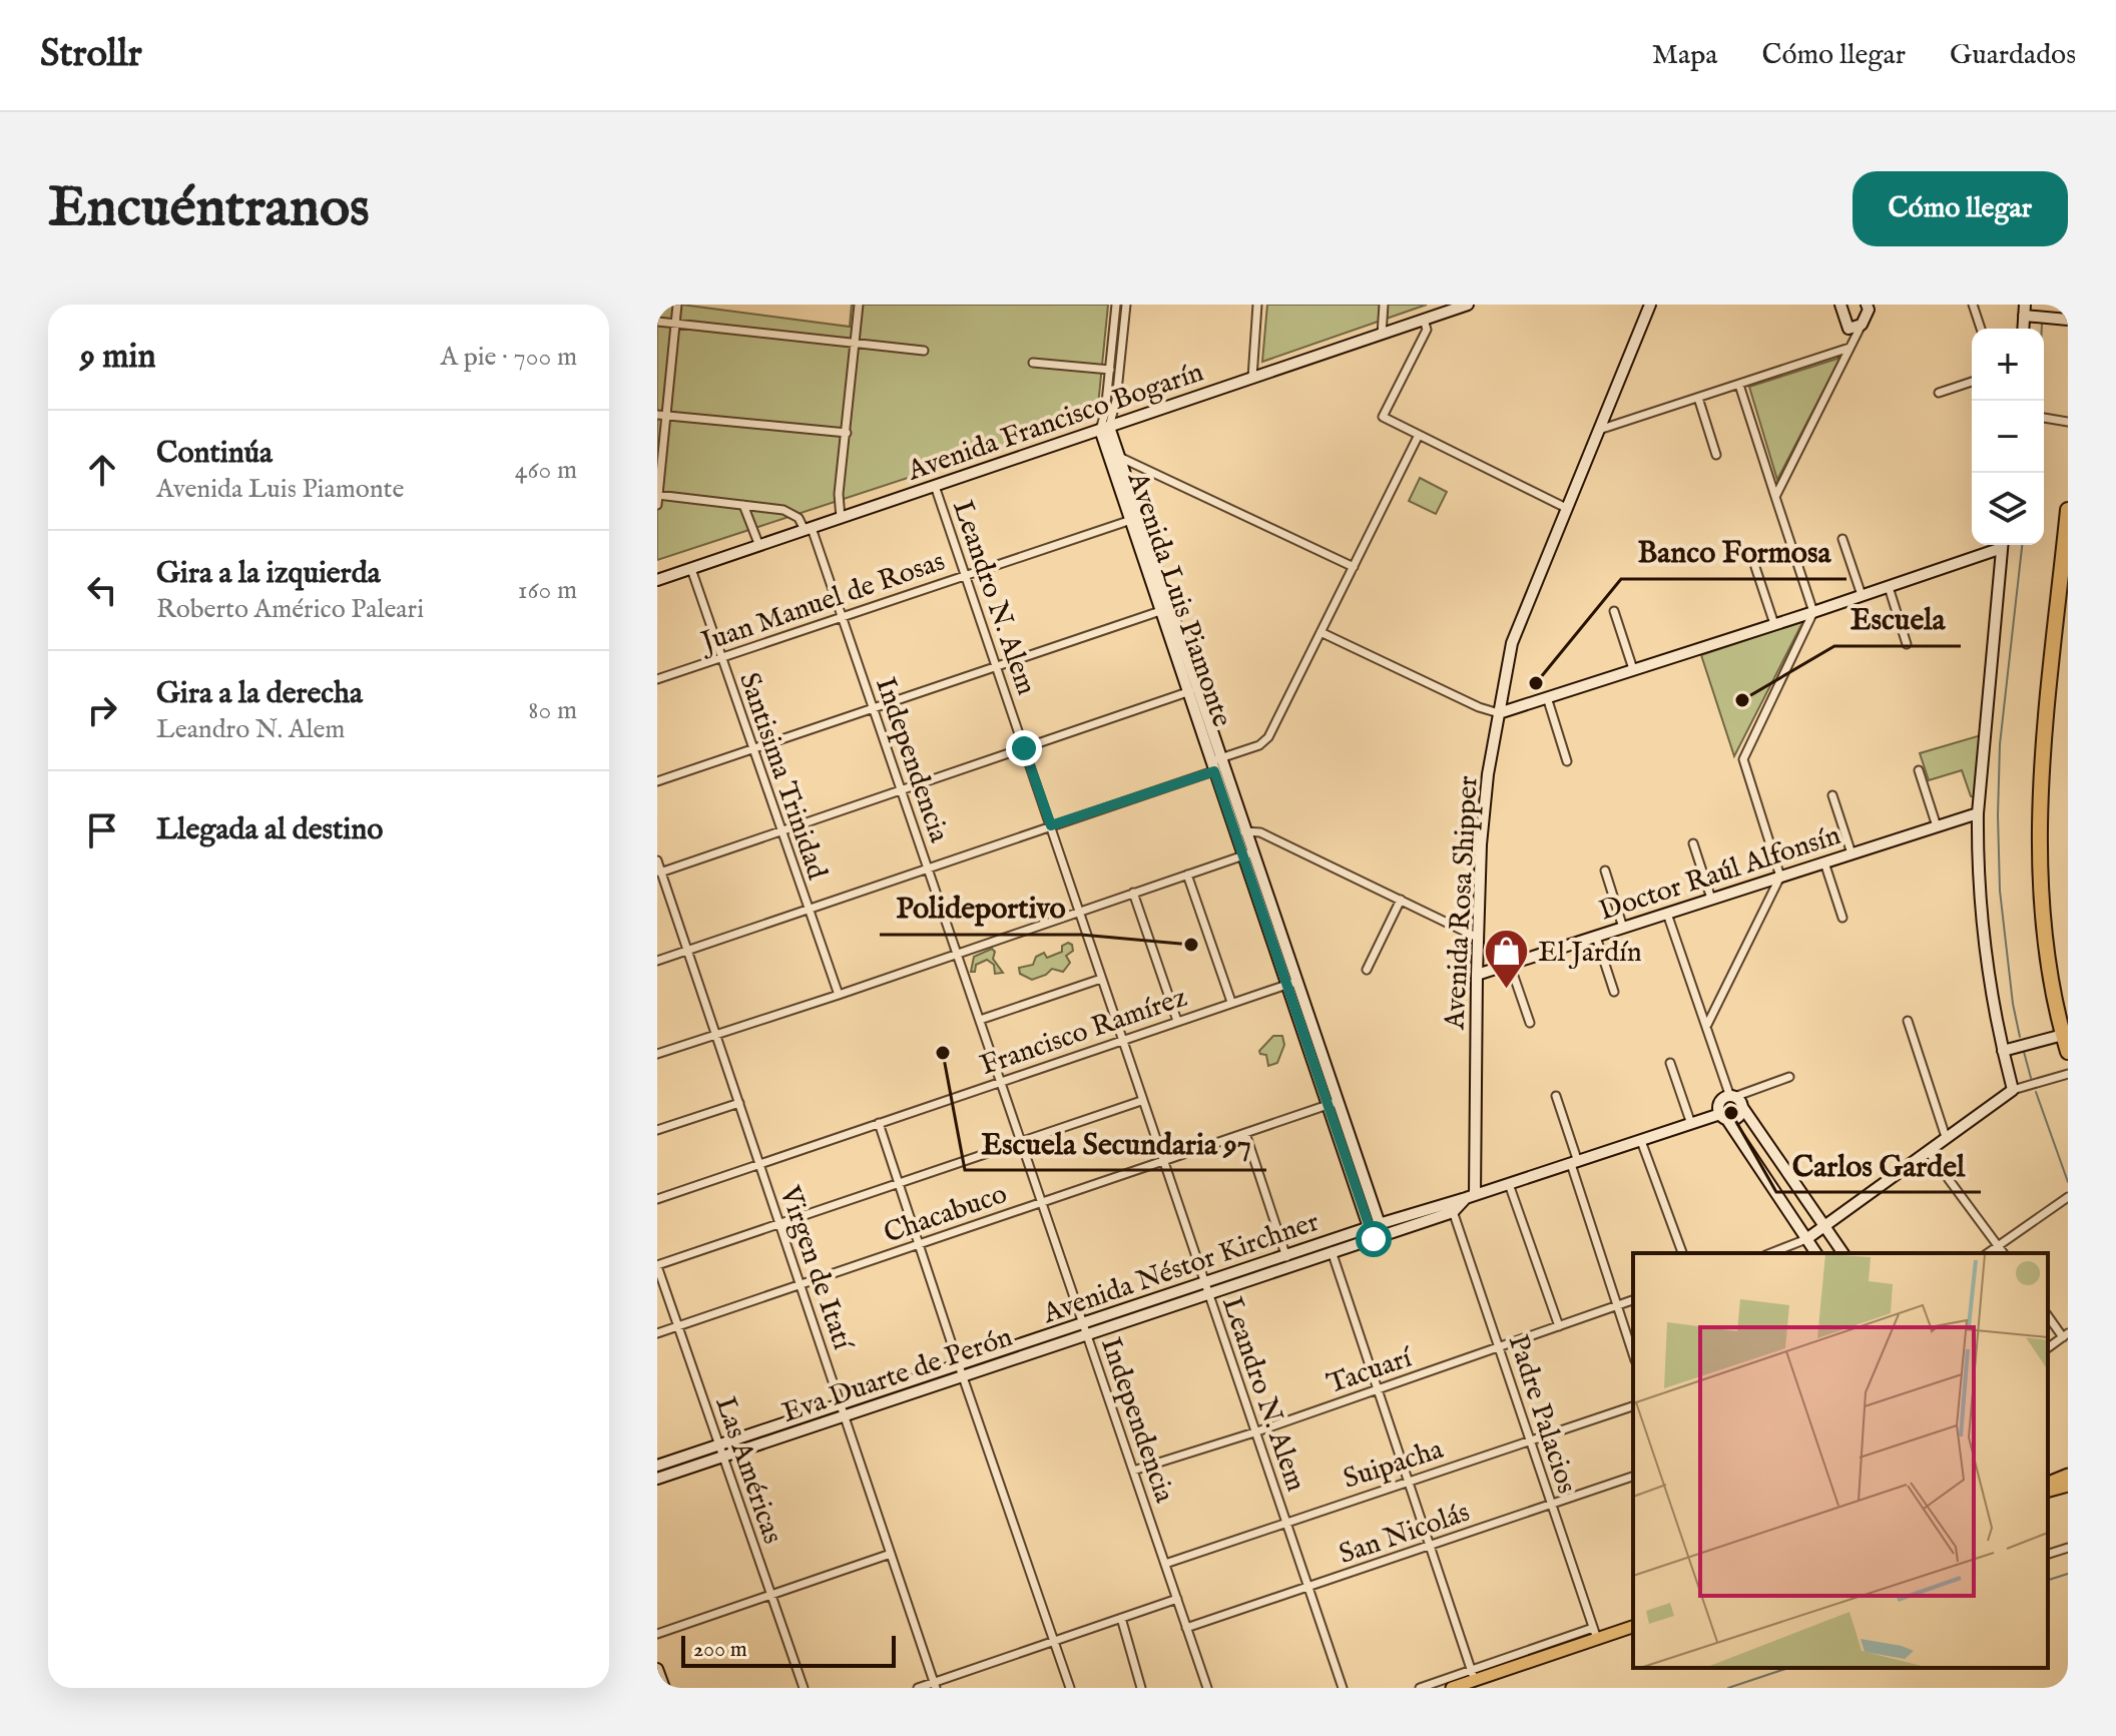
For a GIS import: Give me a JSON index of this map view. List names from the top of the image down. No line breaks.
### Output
{"streets":{"street":["Avenida Francisco Bogarín","Leandro N. Alem","Avenida Luis Piamonte","Juan Manuel de Rosas","Independencia","Santisima Trinidad","Doctor Raúl Alfonsín","Avenida Rosa Shipper","Francisco Ramírez","Chacabuco","Avenida Néstor Kirchner","Virgen de Itatí","Tacuarí","Eva Duarte de Perón","Padre Palacios","Suipacha","Las Américas","San Nicolás"]},"crossings":[["Avenida Francisco Bogarín","Leandro N. Alem"],["Avenida Francisco Bogarín","Avenida Luis Piamonte"],["Avenida Francisco Bogarín","Independencia"],["Avenida Francisco Bogarín","Santisima Trinidad"],["Leandro N. Alem","Juan Manuel de Rosas"],["Leandro N. Alem","Francisco Ramírez"],["Leandro N. Alem","Chacabuco"],["Leandro N. Alem","Avenida Néstor Kirchner"],["Leandro N. Alem","Tacuarí"],["Leandro N. Alem","Eva Duarte de Perón"],["Leandro N. Alem","Suipacha"],["Leandro N. Alem","San Nicolás"],["Avenida Luis Piamonte","Juan Manuel de Rosas"],["Avenida Luis Piamonte","Francisco Ramírez"],["Avenida Luis Piamonte","Chacabuco"],["Avenida Luis Piamonte","Avenida Néstor Kirchner"],["Avenida Luis Piamonte","Eva Duarte de Perón"],["Juan Manuel de Rosas","Independencia"],["Juan Manuel de Rosas","Santisima Trinidad"],["Independencia","Francisco Ramírez"],["Independencia","Chacabuco"],["Independencia","Avenida Néstor Kirchner"],["Independencia","Tacuarí"],["Independencia","Eva Duarte de Perón"],["Independencia","Suipacha"],["Independencia","San Nicolás"],["Doctor Raúl Alfonsín","Avenida Rosa Shipper"],["Avenida Rosa Shipper","Eva Duarte de Perón"],["Francisco Ramírez","Virgen de Itatí"],["Chacabuco","Virgen de Itatí"],["Chacabuco","Las Américas"],["Avenida Néstor Kirchner","Virgen de Itatí"],["Avenida Néstor Kirchner","Eva Duarte de Perón"],["Avenida Néstor Kirchner","Padre Palacios"],["Avenida Néstor Kirchner","Las Américas"],["Virgen de Itatí","Eva Duarte de Perón"],["Tacuarí","Padre Palacios"],["Eva Duarte de Perón","Padre Palacios"],["Eva Duarte de Perón","Las Américas"],["Padre Palacios","Suipacha"],["Padre Palacios","San Nicolás"]],"places":{"other":["Banco Formosa","Escuela","Polideportivo","Escuela Secundaria 97","Carlos Gardel"],"shop":["El Jardín"]},"scale_bar":"200 m","page":{"header":"Strollr","nav":["Mapa","Cómo llegar","Guardados"],"buttons":"Cómo llegar","title":"Encuéntranos","heading":["9 min","A pie · 700 m"],"map_buttons":["+","−"],"list":[["Continúa","Avenida Luis Piamonte","460 m"],["Gira a la izquierda","Roberto Américo Paleari","160 m"],["Gira a la derecha","Leandro N. Alem","80 m"],"Llegada al destino"],"scale":"200 m"}}
